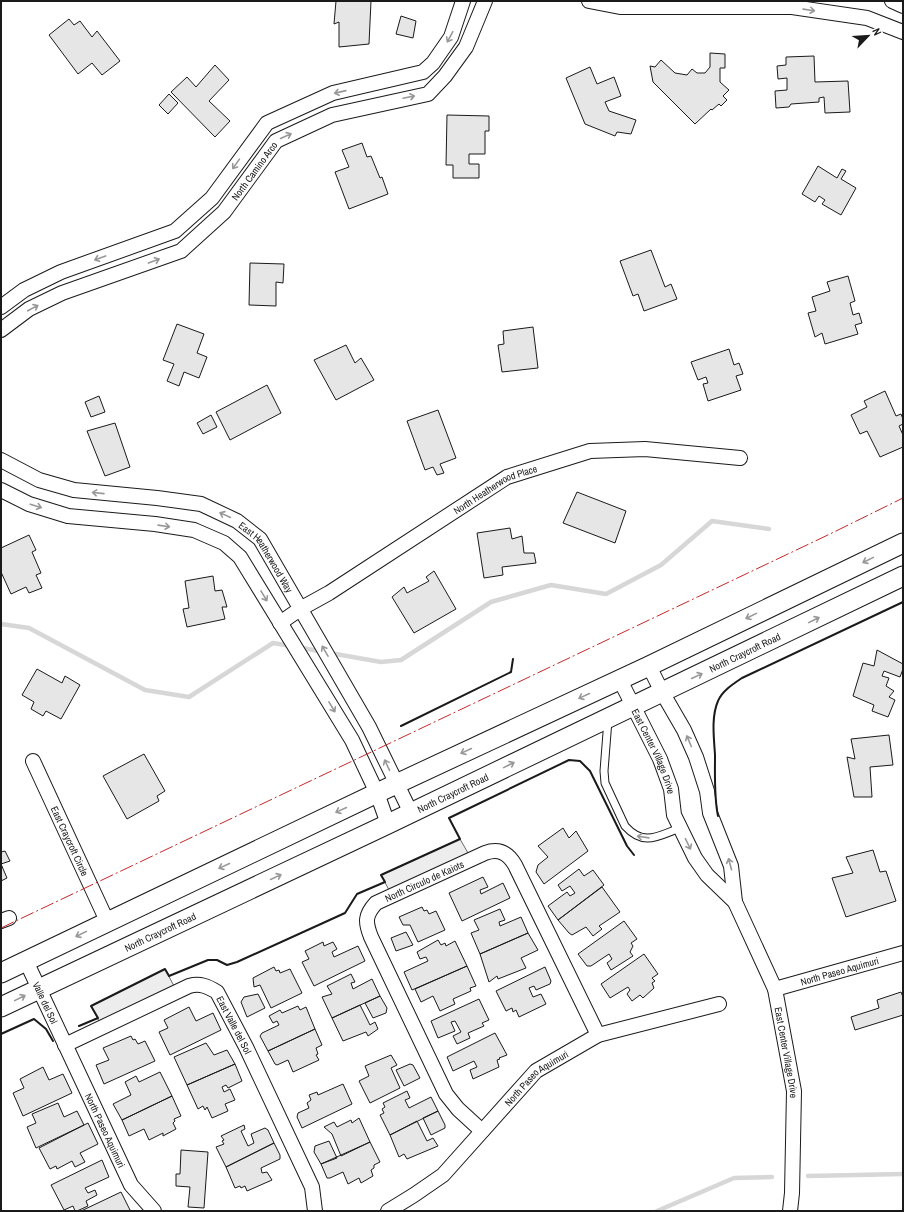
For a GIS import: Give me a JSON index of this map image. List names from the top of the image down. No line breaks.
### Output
{"streets":{"main road":["North Craycroft Road"],"street":["North Camino Arco","North Heatherwood Place","East Heatherwood Way","East Center Village Drive","East Craycroft Circle","North Circulo de Kaiots","North Paseo Aquimuri","Valle del Sol","East Valle del Sol"]},"crossings":[["North Heatherwood Place","East Heatherwood Way"],["East Heatherwood Way","North Craycroft Road"],["North Craycroft Road","East Center Village Drive"],["North Craycroft Road","Valle del Sol"],["East Center Village Drive","North Paseo Aquimuri"],["North Circulo de Kaiots","North Paseo Aquimuri"],["North Paseo Aquimuri","Valle del Sol"],["North Paseo Aquimuri","East Valle del Sol"],["Valle del Sol","East Valle del Sol"]],"north":"top right"}
